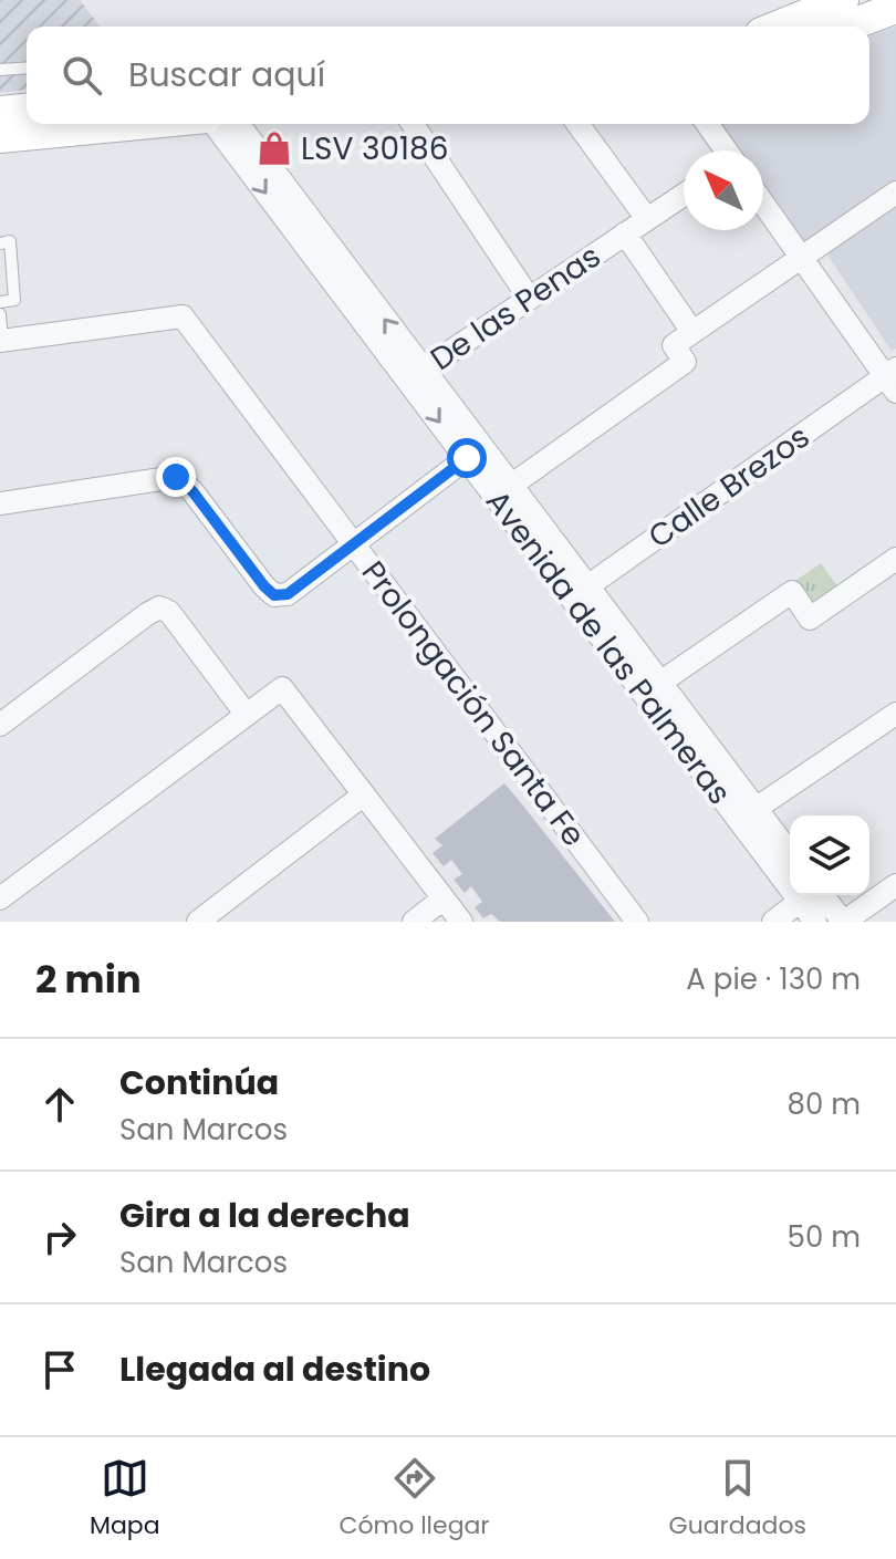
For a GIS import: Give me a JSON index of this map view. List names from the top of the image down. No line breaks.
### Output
{"streets":{"street":["De las Penas","Calle Brezos","Avenida de las Palmeras","Prolongación Santa Fe"]},"crossings":[["De las Penas","Avenida de las Palmeras"],["Calle Brezos","Avenida de las Palmeras"]],"places":{"shop":["LSV 30186"]},"north":"top left","page":{"search":"Buscar aquí","heading":["2 min","A pie · 130 m"],"list":[["Continúa","San Marcos","80 m"],["Gira a la derecha","San Marcos","50 m"],"Llegada al destino"],"nav":["Mapa","Cómo llegar","Guardados"]}}
